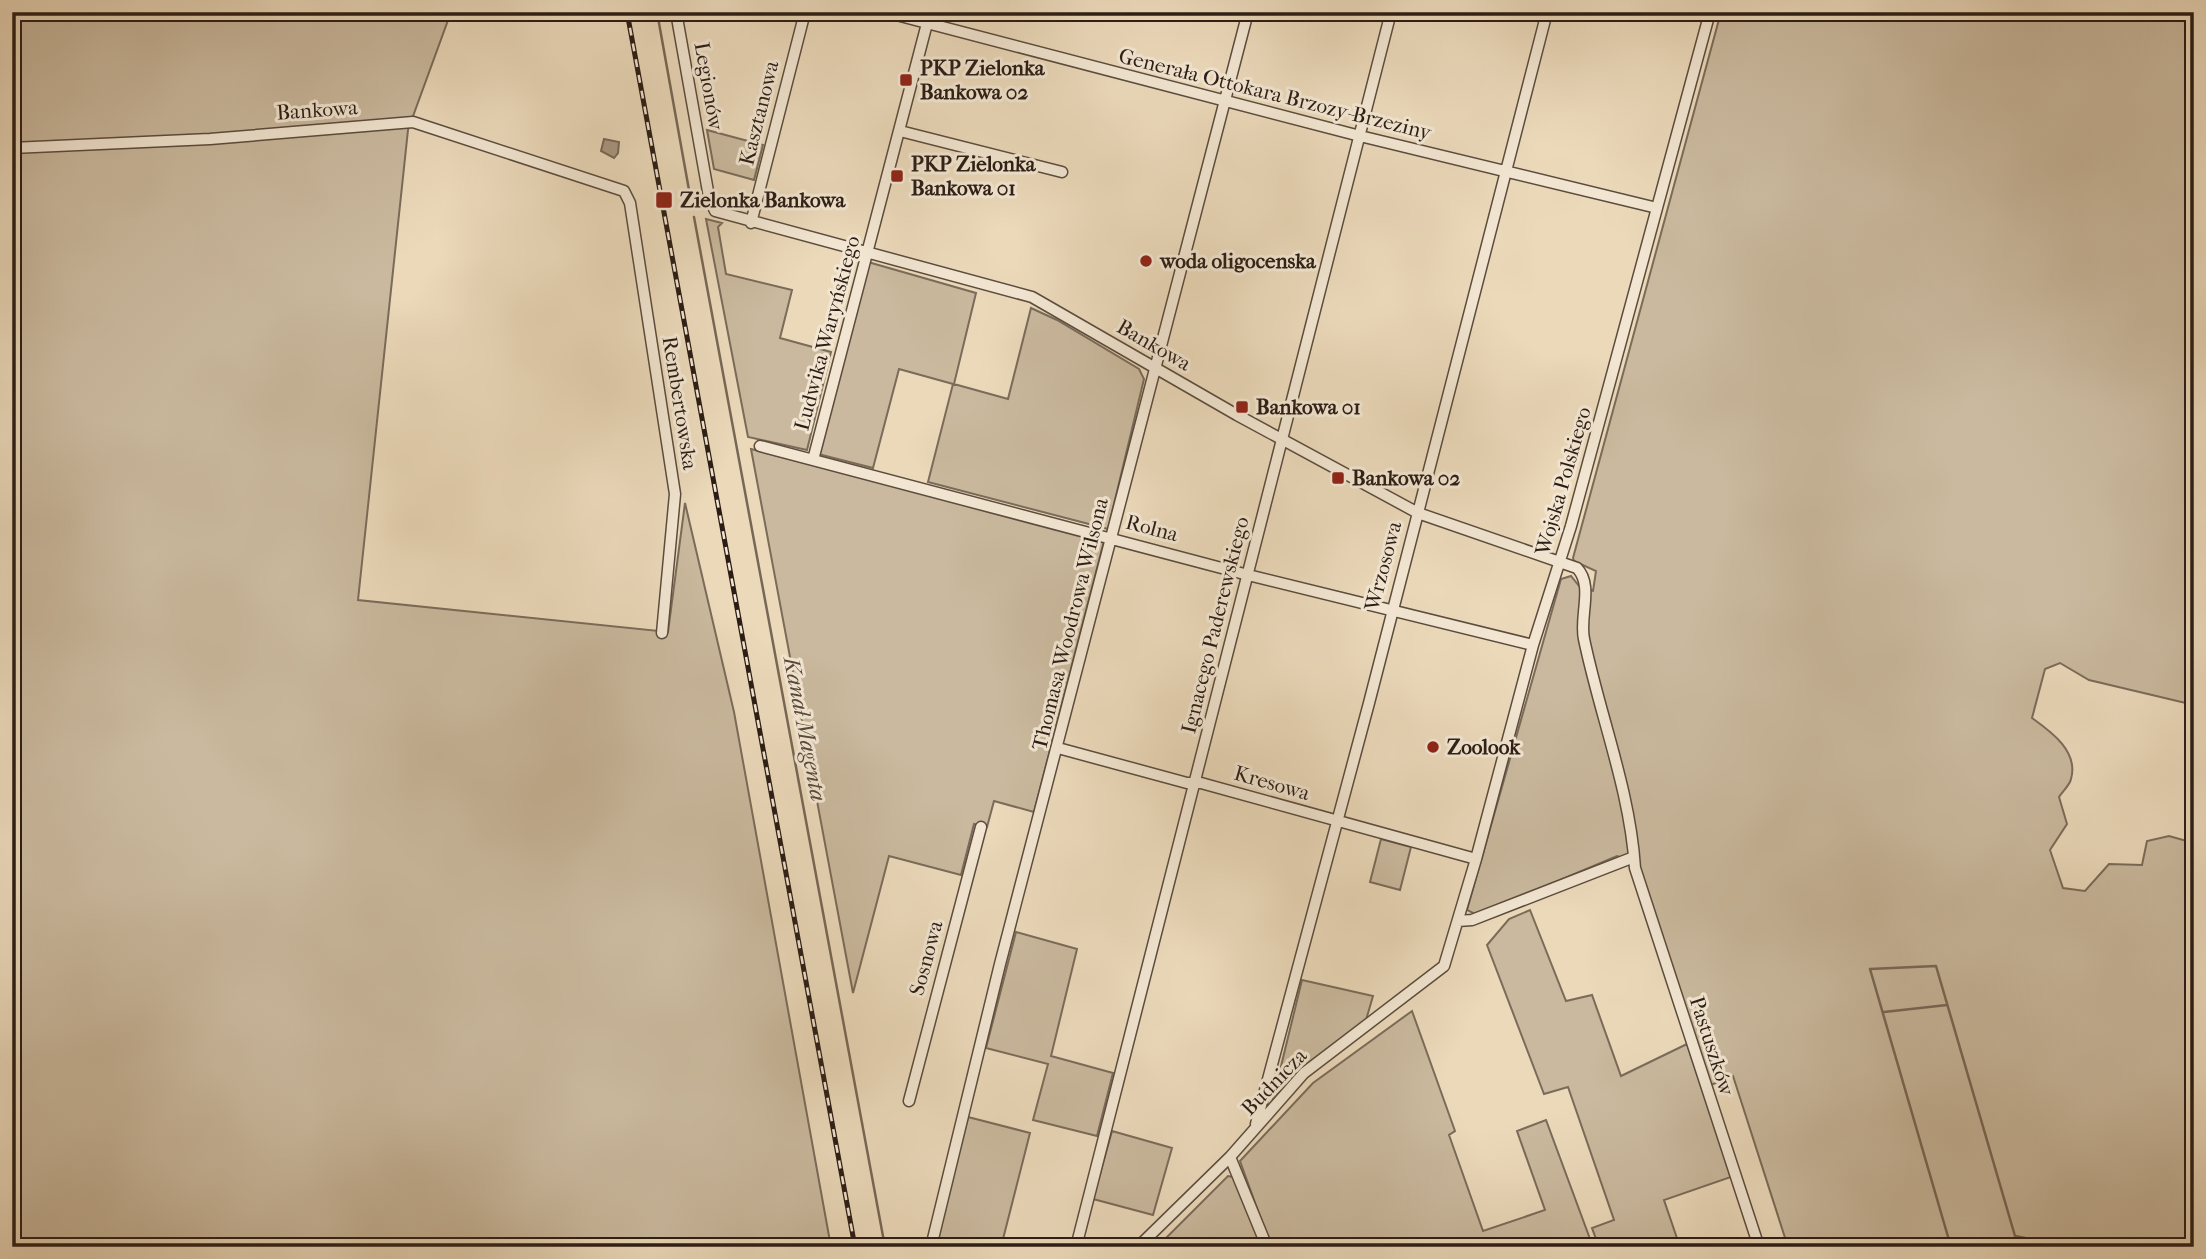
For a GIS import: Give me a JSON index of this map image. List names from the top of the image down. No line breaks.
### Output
{"streets":{"street":["Legionów","Generała Ottokara Brzozy-Brzeziny","Bankowa","Kasztanowa","Ludwika Waryńskiego","Rembertowska","Wojska Polskiego","Rolna","Wrzosowa","Thomasa Woodrowa Wilsona","Ignacego Paderewskiego","Kresowa","Sosnowa","Pastuszków","Budnicza"]},"crossings":[["Legionów","Bankowa"],["Generała Ottokara Brzozy-Brzeziny","Ludwika Waryńskiego"],["Generała Ottokara Brzozy-Brzeziny","Wojska Polskiego"],["Generała Ottokara Brzozy-Brzeziny","Wrzosowa"],["Generała Ottokara Brzozy-Brzeziny","Thomasa Woodrowa Wilsona"],["Generała Ottokara Brzozy-Brzeziny","Ignacego Paderewskiego"],["Bankowa","Kasztanowa"],["Bankowa","Ludwika Waryńskiego"],["Bankowa","Rembertowska"],["Bankowa","Wojska Polskiego"],["Bankowa","Wrzosowa"],["Bankowa","Thomasa Woodrowa Wilsona"],["Bankowa","Ignacego Paderewskiego"],["Bankowa","Pastuszków"],["Ludwika Waryńskiego","Rolna"],["Wojska Polskiego","Rolna"],["Wojska Polskiego","Kresowa"],["Wojska Polskiego","Pastuszków"],["Wojska Polskiego","Budnicza"],["Rolna","Wrzosowa"],["Rolna","Thomasa Woodrowa Wilsona"],["Rolna","Ignacego Paderewskiego"],["Wrzosowa","Kresowa"],["Wrzosowa","Budnicza"],["Thomasa Woodrowa Wilsona","Kresowa"],["Ignacego Paderewskiego","Kresowa"]],"water":["Kanał Magenta"],"places":{"transit":["PKP Zielonka Bankowa 02","PKP Zielonka Bankowa 01","Zielonka Bankowa","Bankowa 01","Bankowa 02"],"other":["woda oligocenska","Zoolook"]}}
